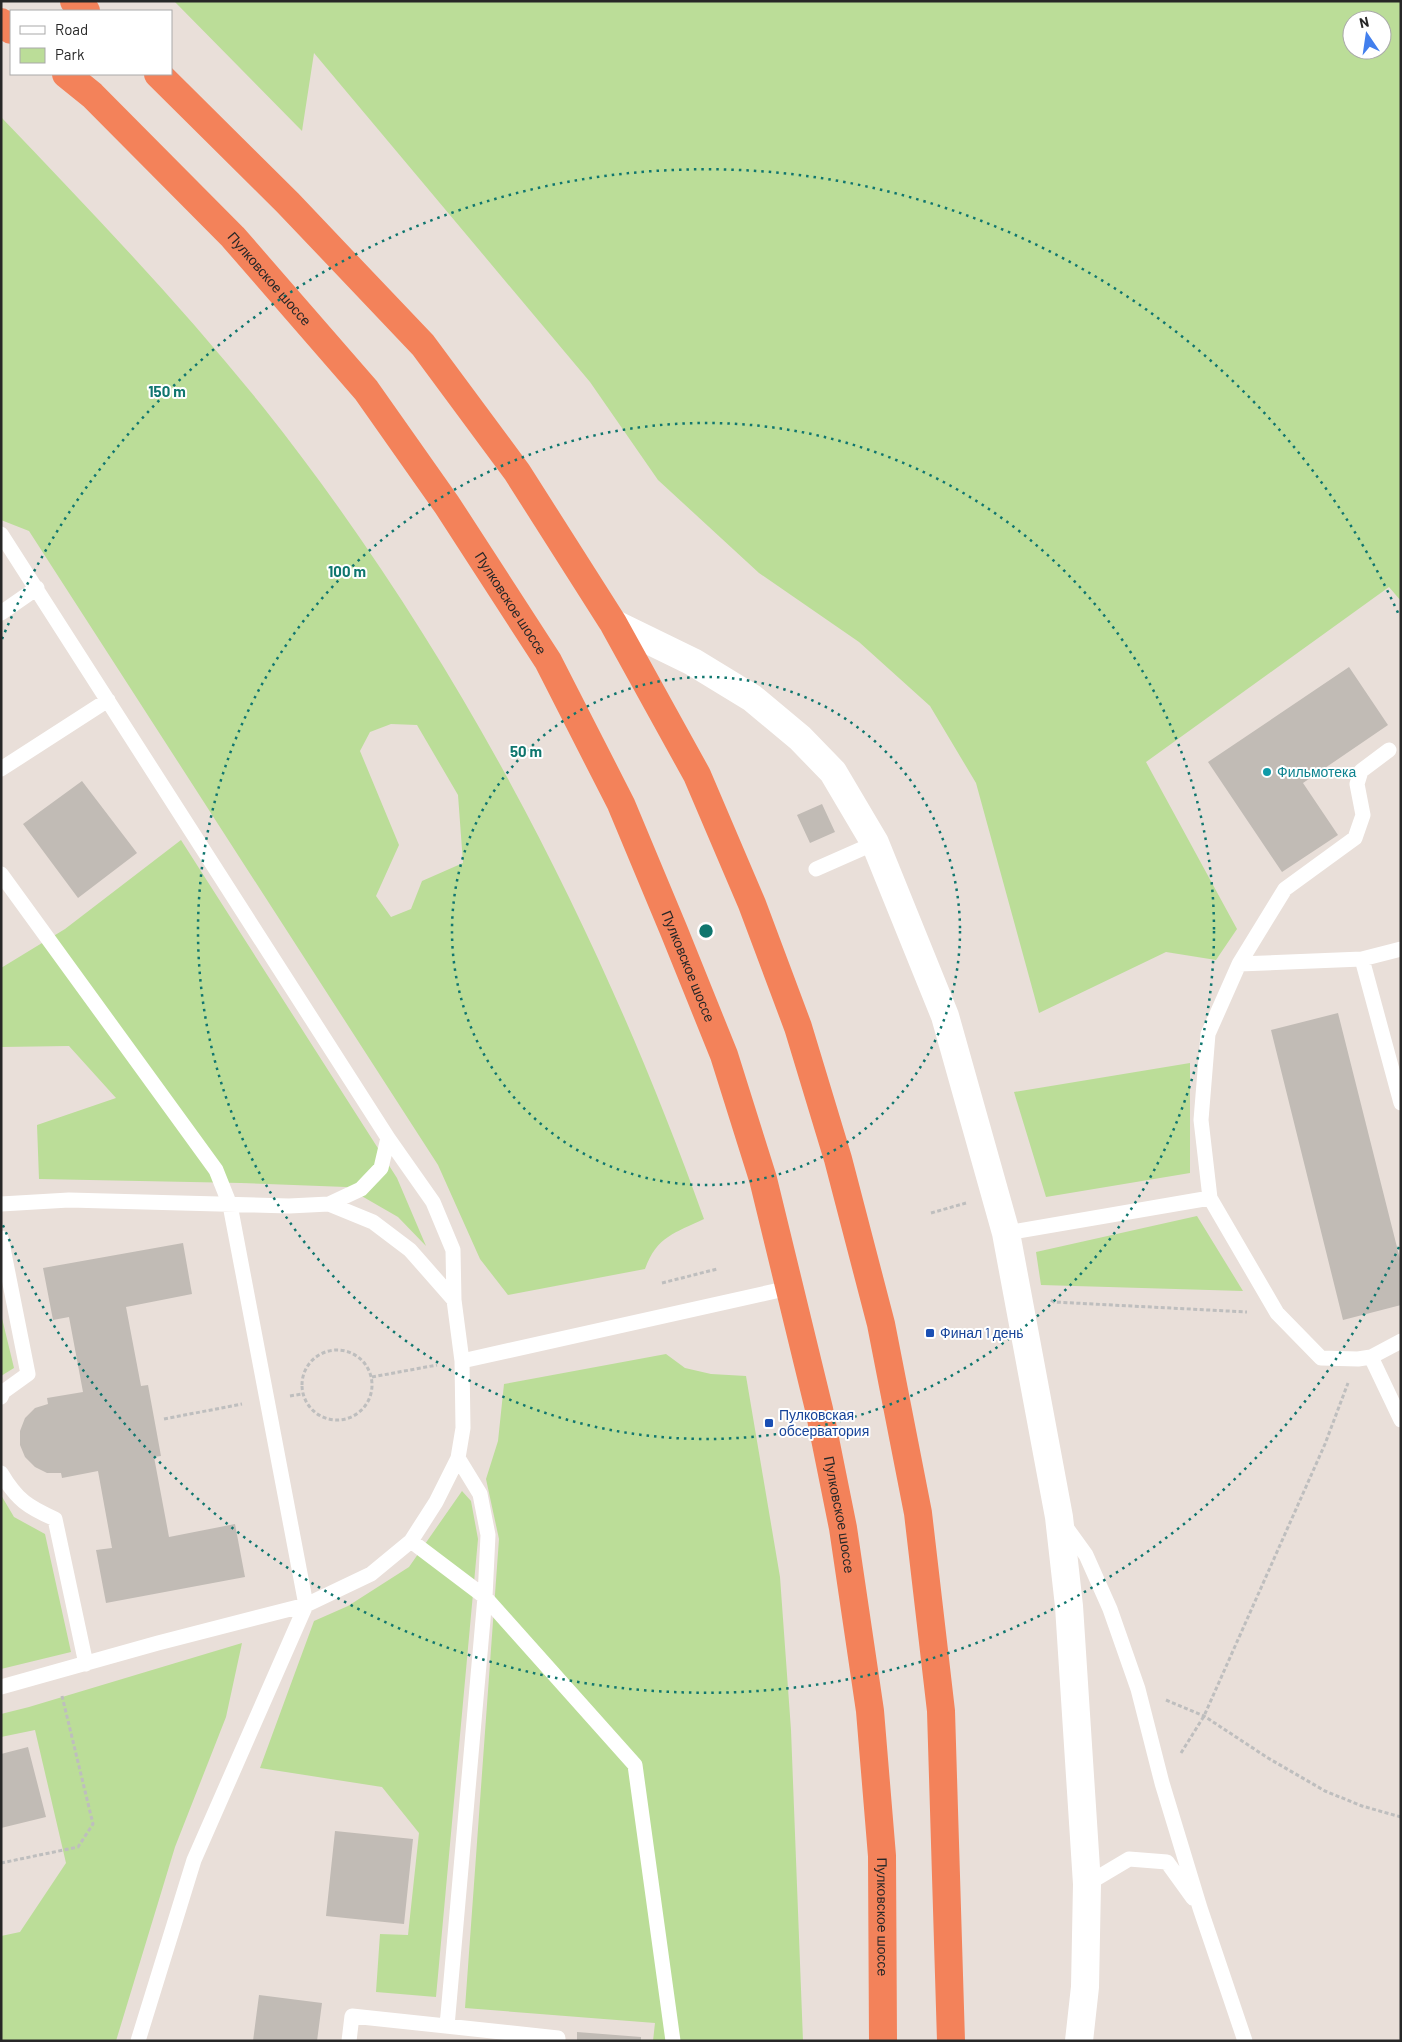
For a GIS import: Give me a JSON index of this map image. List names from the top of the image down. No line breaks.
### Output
{"streets":{"highway":["Пулковское шоссе"]},"places":{"other":["Фильмотека"],"transit":["Финал 1 день","Пулковская обсерватория"]},"legend":["Road","Park"],"north":"top","rings":["150 m","100 m","50 m"]}
